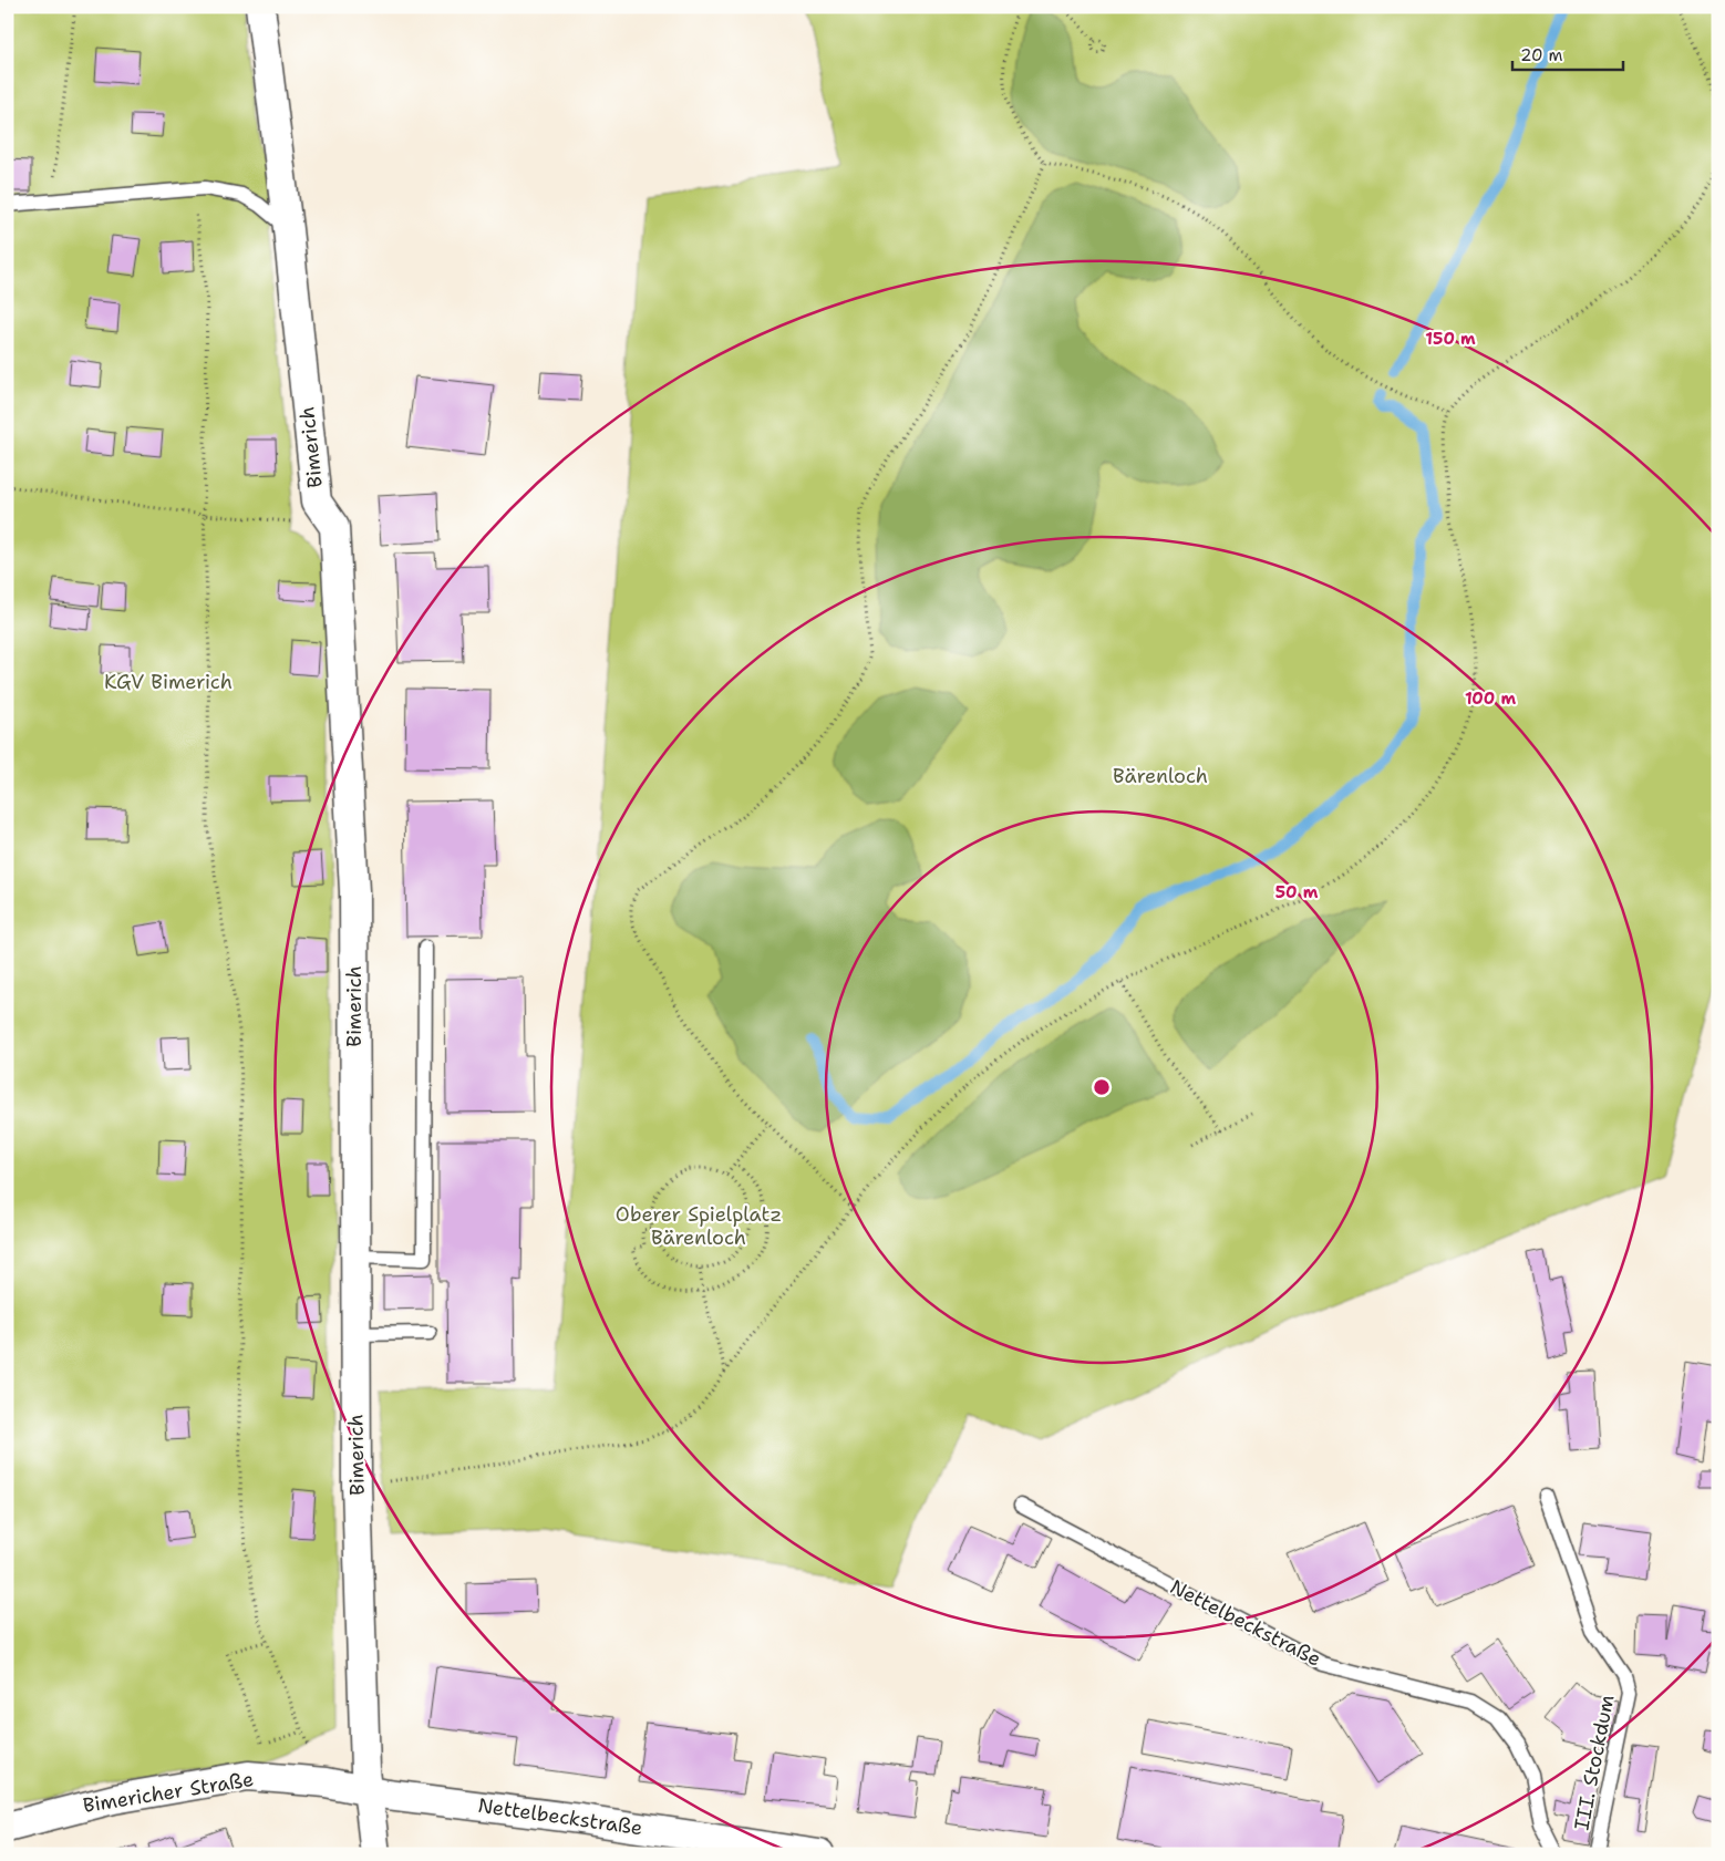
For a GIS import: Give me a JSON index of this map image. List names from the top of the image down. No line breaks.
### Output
{"streets":{"street":["Bimerich","Nettelbeckstraße","Bimericher Straße"],"lane":["III. Stockdum"]},"crossings":[["Bimerich","Nettelbeckstraße"],["Bimerich","Bimericher Straße"],["Nettelbeckstraße","Bimericher Straße"]],"parks":["KGV Bimerich","Bärenloch","Oberer Spielplatz Bärenloch"],"scale_bar":"20 m","rings":["150 m","100 m","50 m"]}
